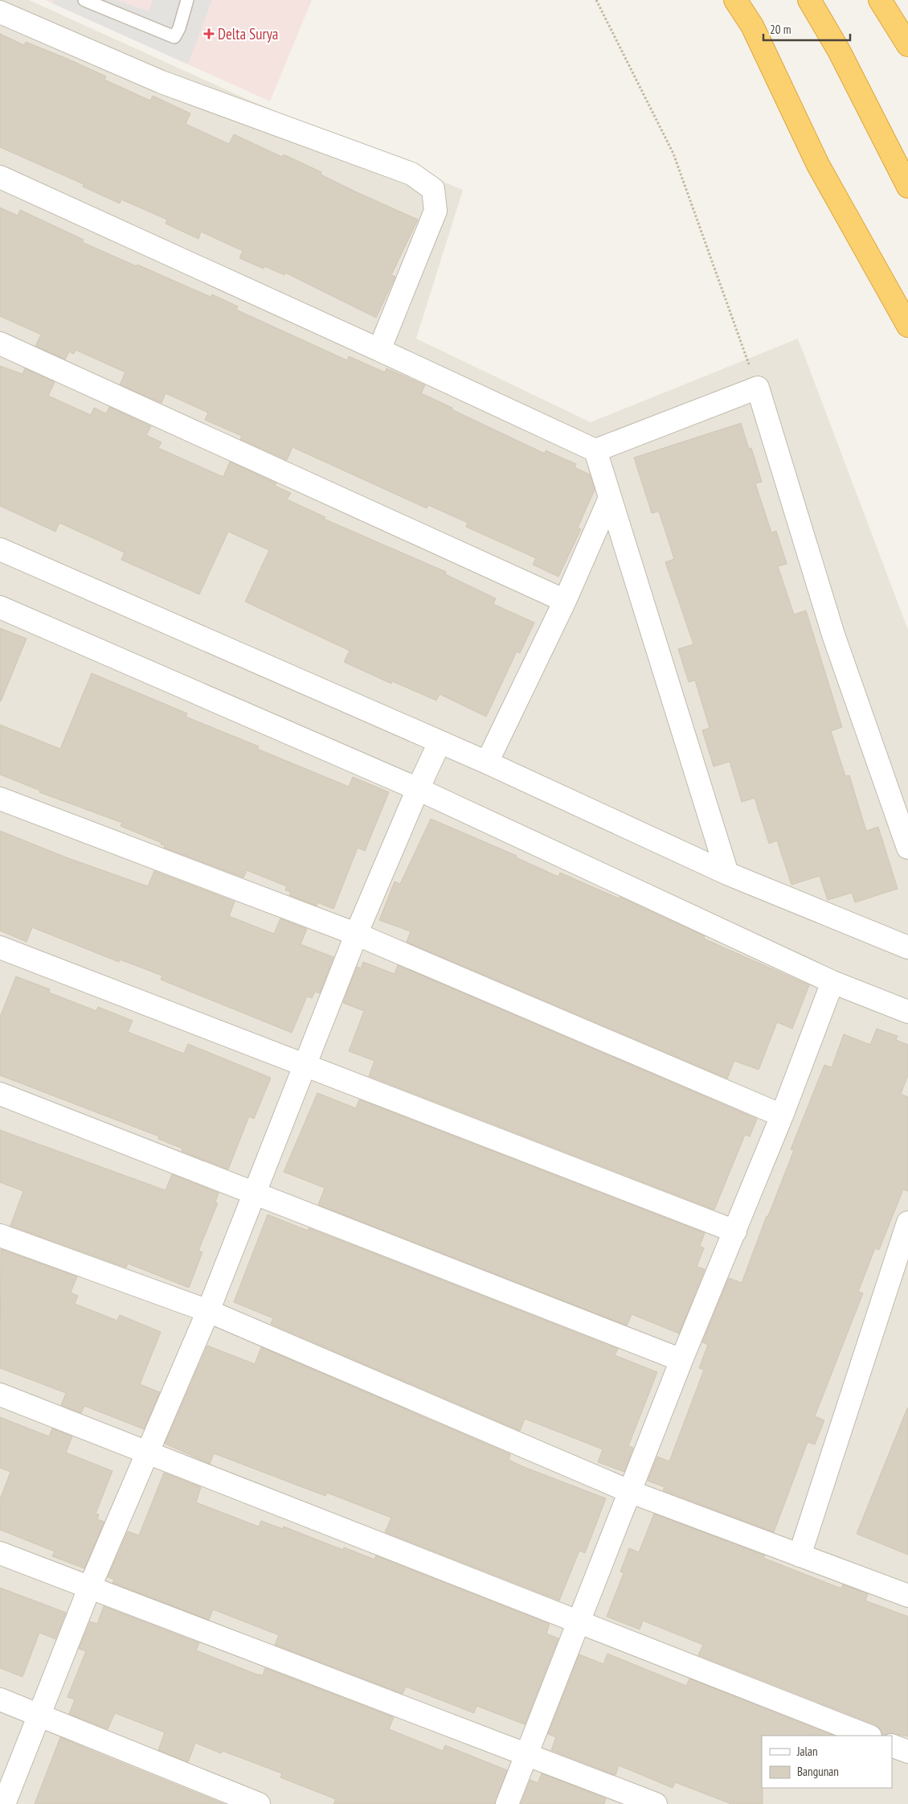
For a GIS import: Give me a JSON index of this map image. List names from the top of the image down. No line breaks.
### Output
{"places":{"health":["Delta Surya"]},"legend":["Jalan","Bangunan"],"scale_bar":"20 m"}
